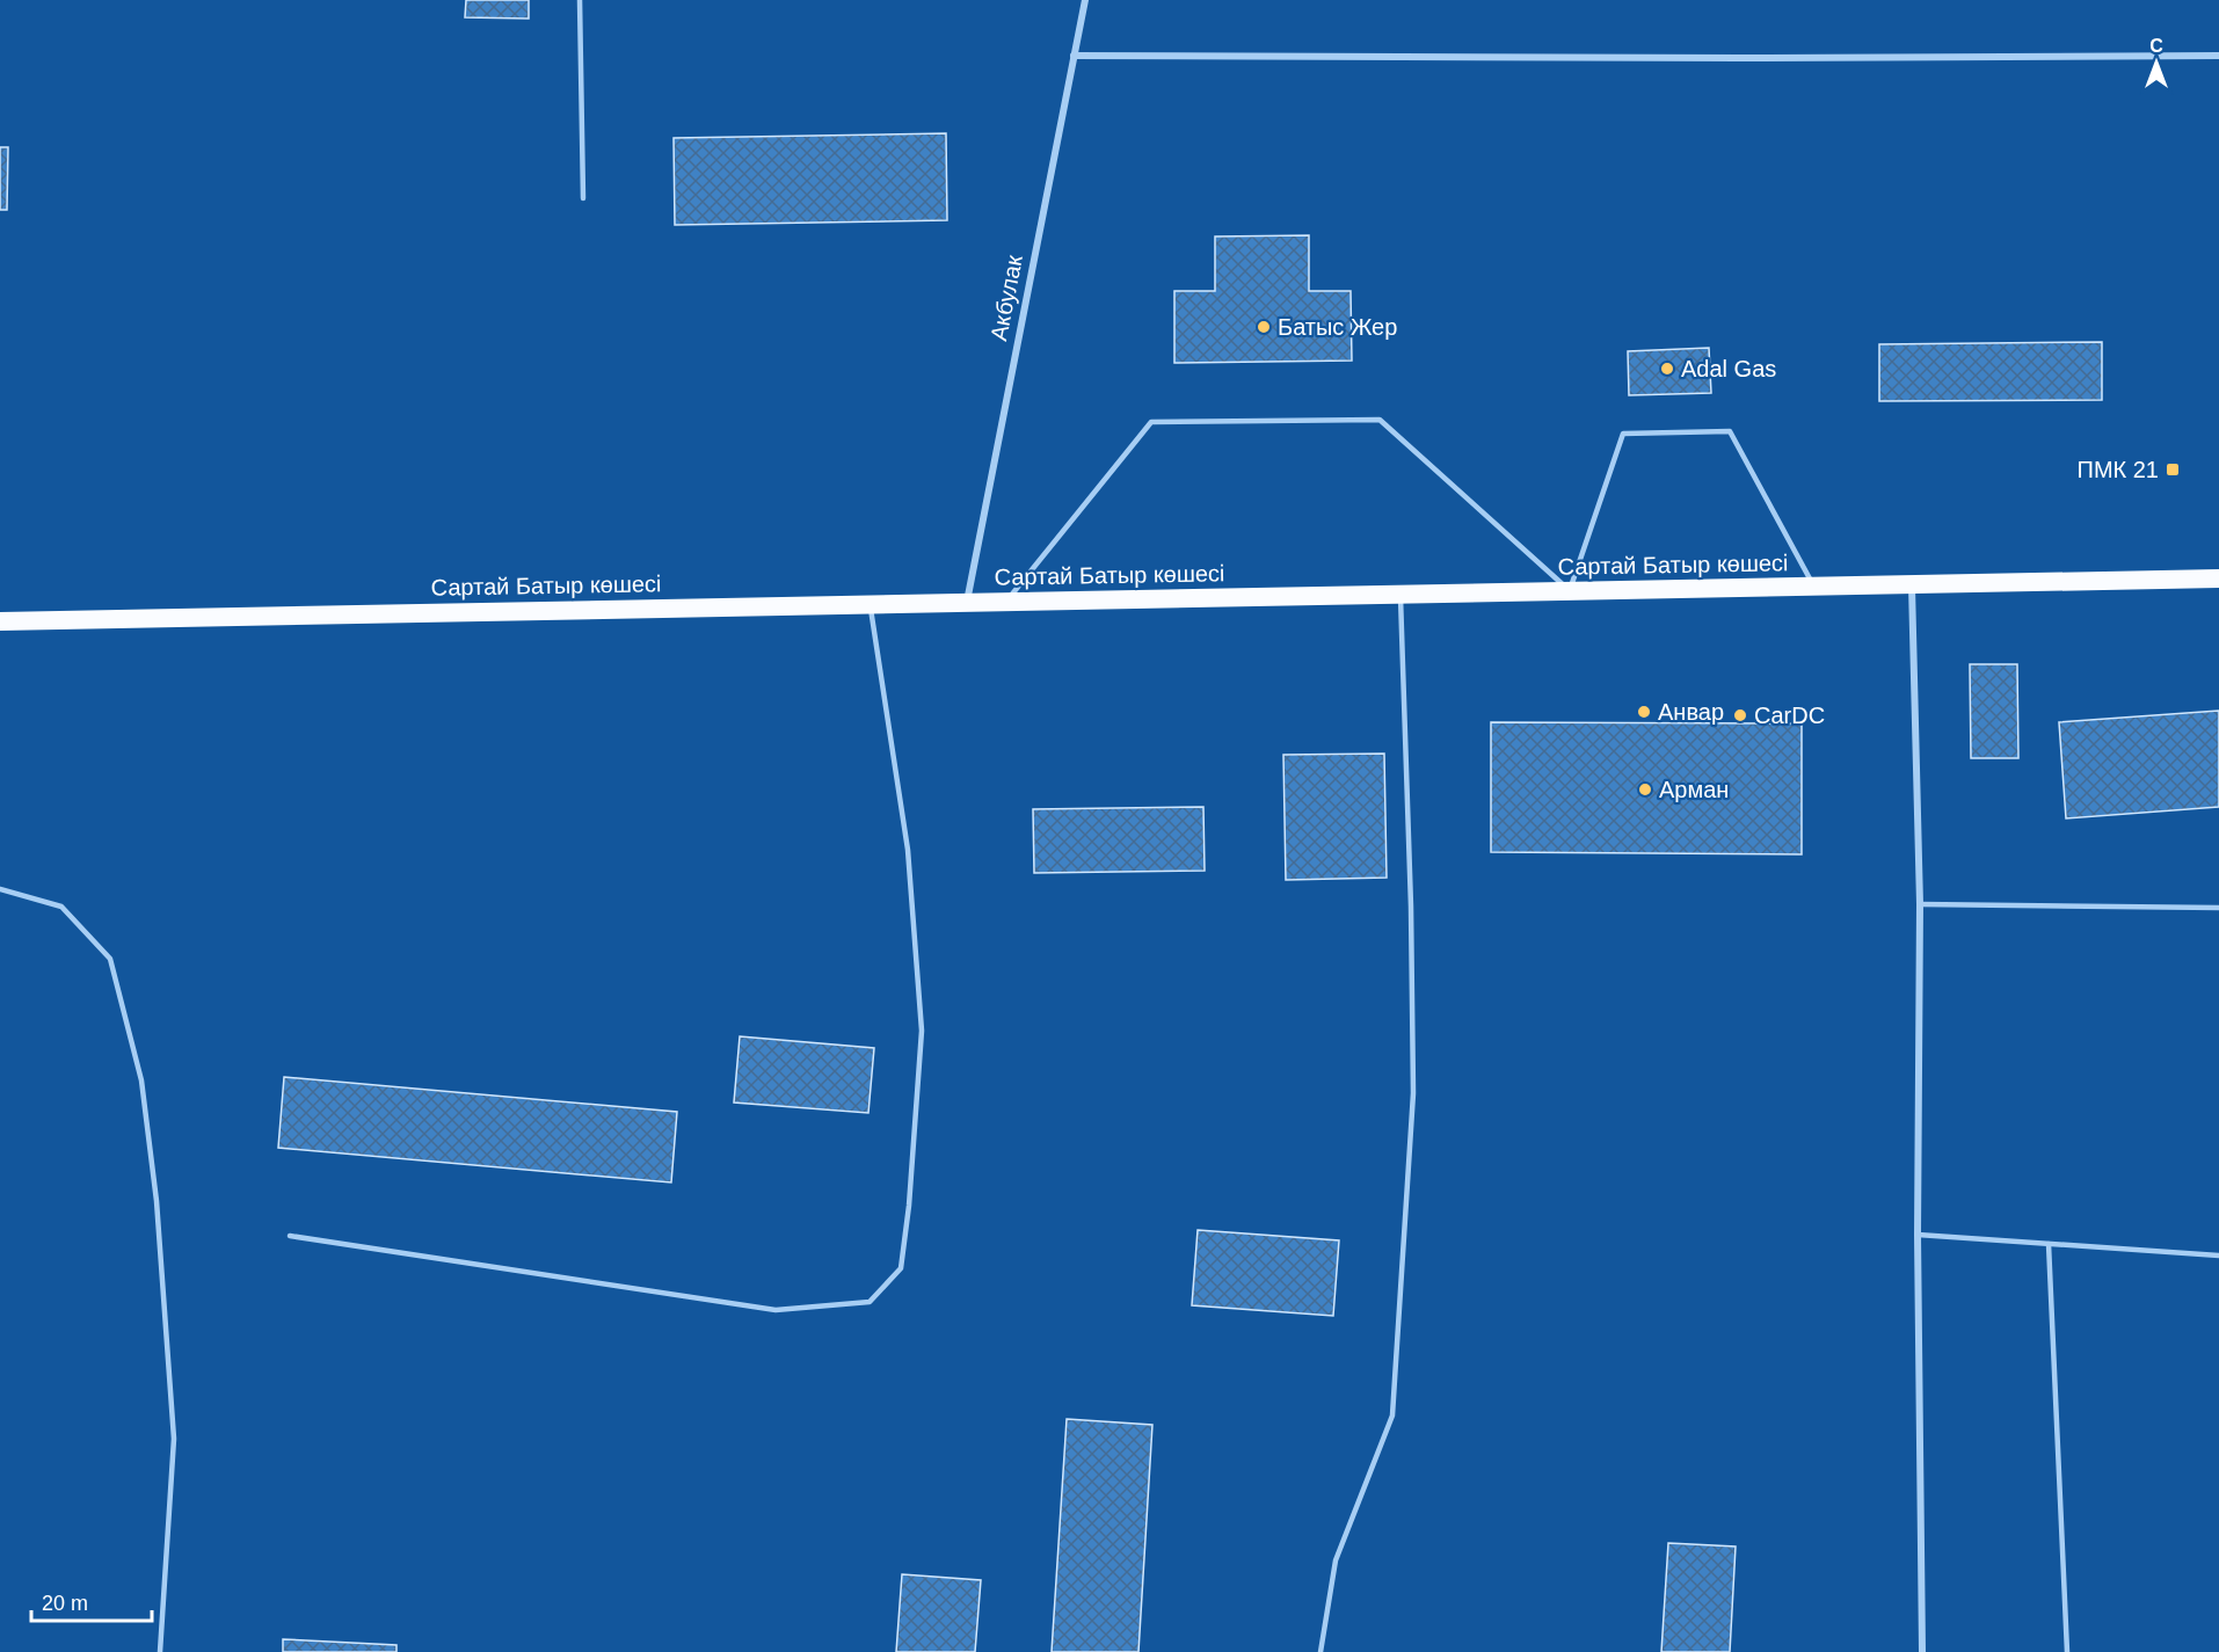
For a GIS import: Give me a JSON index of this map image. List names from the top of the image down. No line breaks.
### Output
{"streets":{"highway":["Сартай Батыр көшесі"],"street":["Акбулак"]},"crossings":[["Акбулак","Сартай Батыр көшесі"]],"places":{"other":["Батыс Жер","Adal Gas","Анвар","CarDC","Арман"],"transit":["ПМК 21"]},"scale_bar":"20 m","north":"top"}
